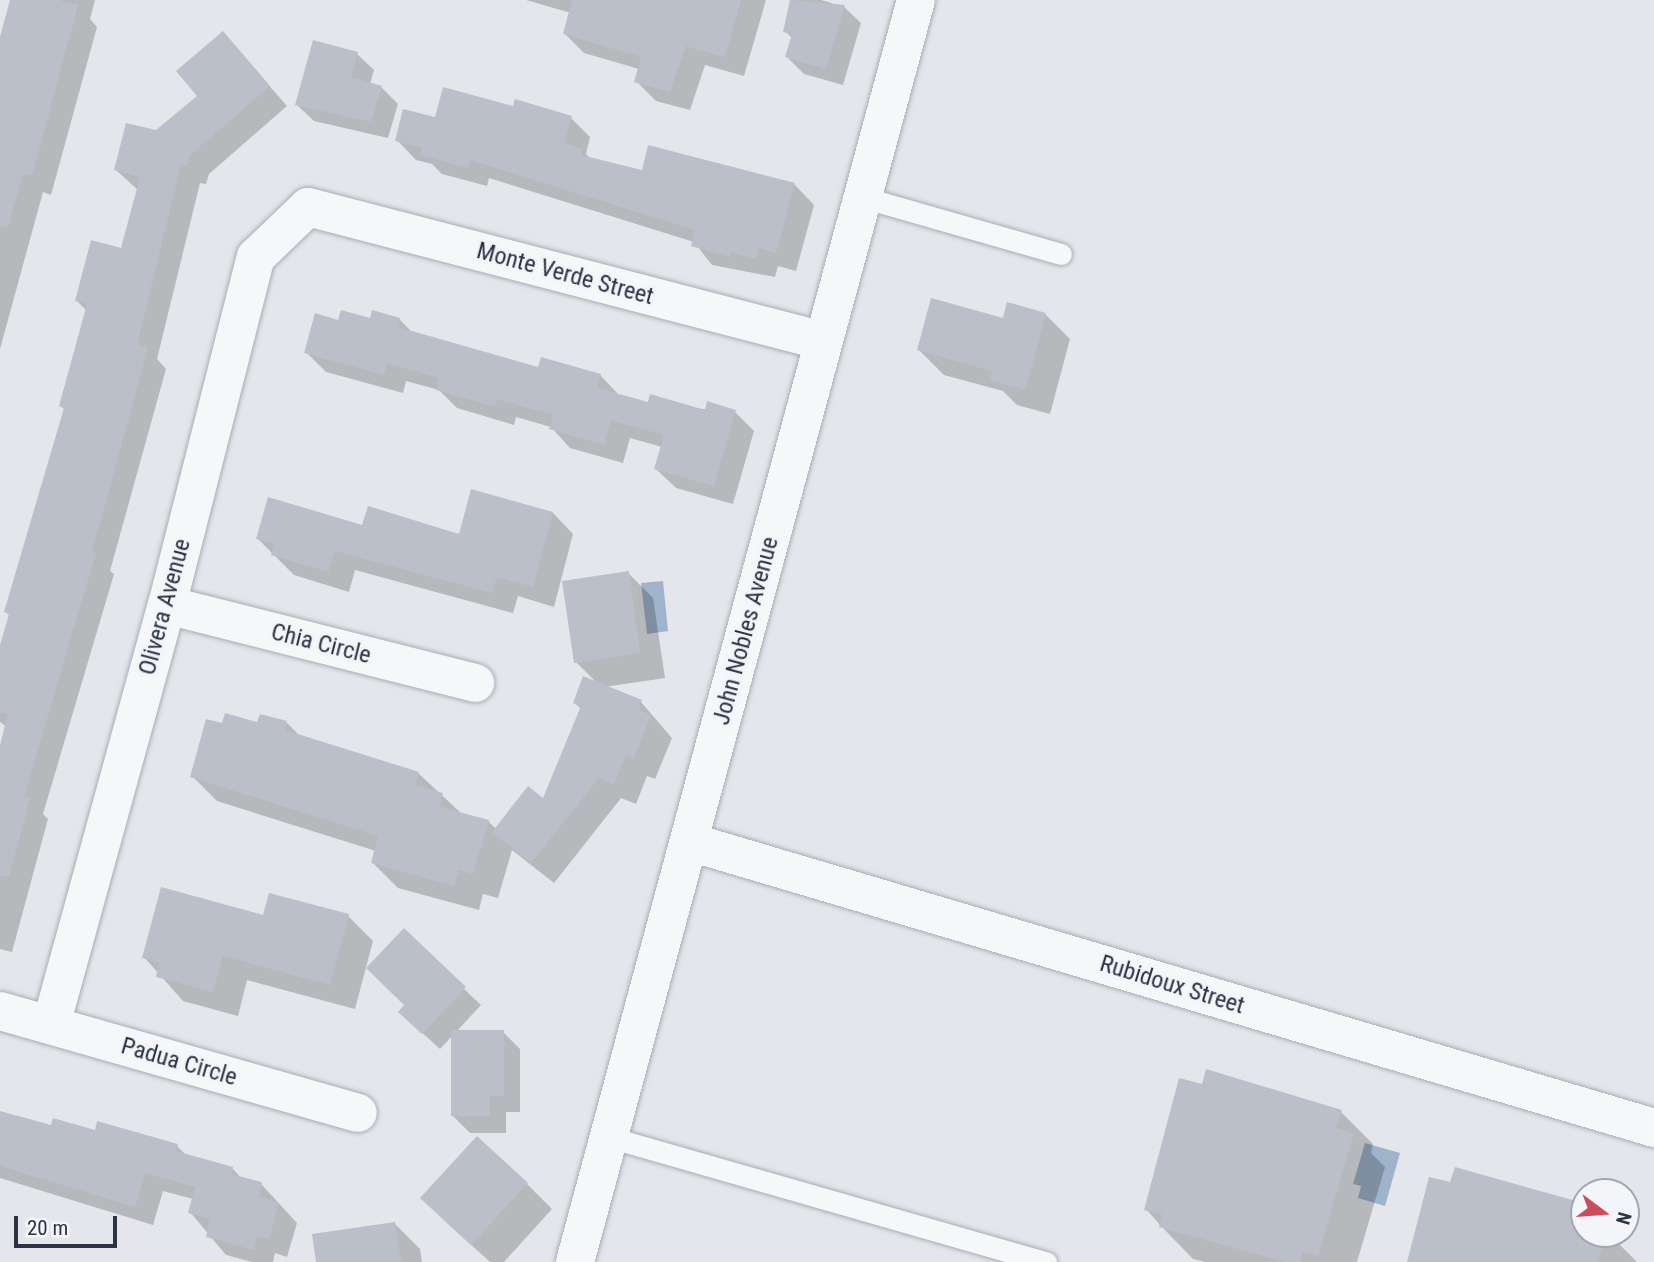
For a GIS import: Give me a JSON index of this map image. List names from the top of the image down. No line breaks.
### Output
{"streets":{"street":["Monte Verde Street","Olivera Avenue","John Nobles Avenue","Chia Circle","Rubidoux Street","Padua Circle"]},"crossings":[["Monte Verde Street","Olivera Avenue"],["Monte Verde Street","John Nobles Avenue"],["Olivera Avenue","Chia Circle"],["Olivera Avenue","Padua Circle"],["John Nobles Avenue","Rubidoux Street"]],"scale_bar":"20 m","north":"right"}
